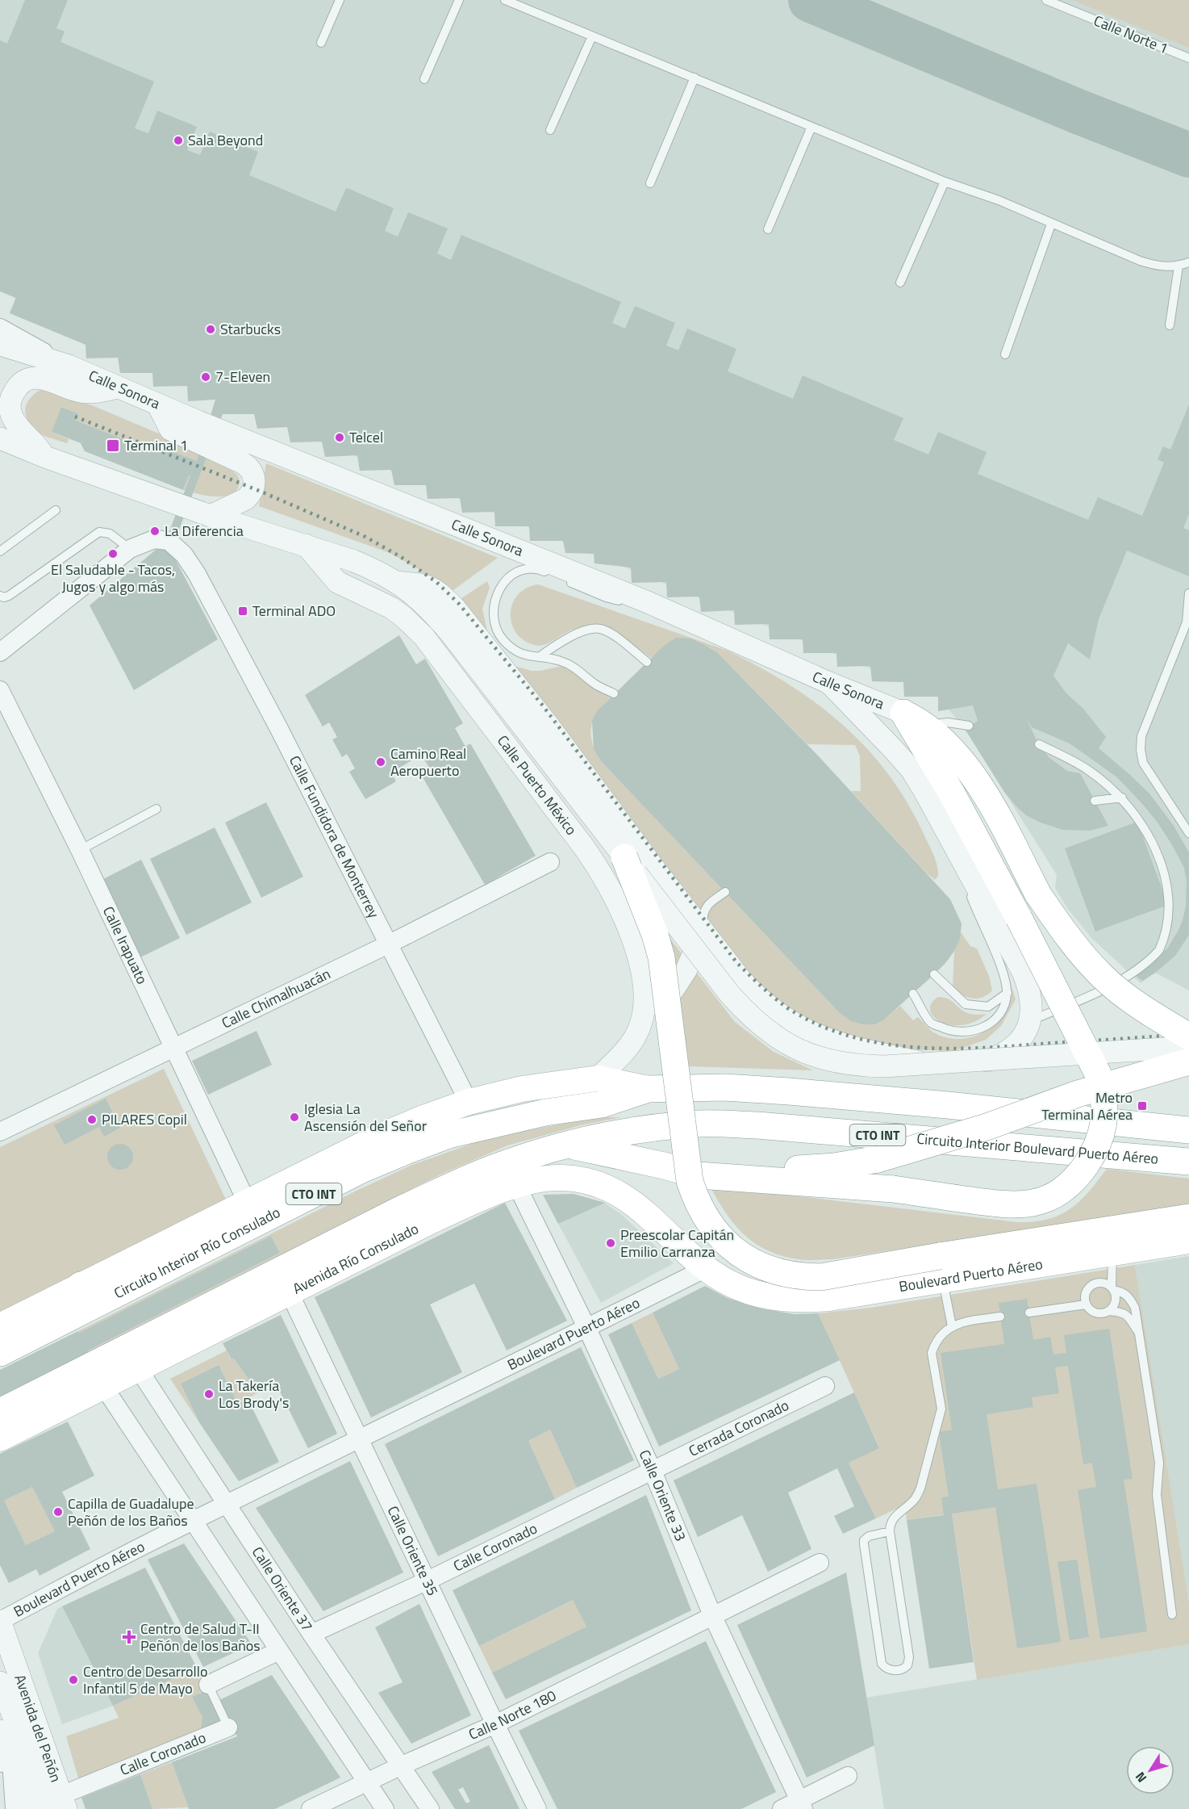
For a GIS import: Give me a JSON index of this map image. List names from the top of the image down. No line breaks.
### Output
{"streets":{"highway":["CTO INT","Circuito Interior Boulevard Puerto Aéreo","Circuito Interior Río Consulado"],"main road":["Avenida Río Consulado","Boulevard Puerto Aéreo"],"street":["Calle Sonora","Calle Puerto México","Calle Fundidora de Monterrey","Calle Irapuato","Calle Chimalhuacán","Cerrada Coronado","Calle Oriente 33","Calle Coronado","Calle Oriente 35","Calle Oriente 37","Calle Norte 180","Avenida del Peñón"],"lane":["Calle Norte 1"]},"crossings":[["Calle Puerto México","CTO INT"],["Calle Fundidora de Monterrey","Calle Chimalhuacán"],["Calle Fundidora de Monterrey","CTO INT"],["Calle Irapuato","Calle Chimalhuacán"],["Calle Irapuato","CTO INT"],["CTO INT","Circuito Interior Boulevard Puerto Aéreo"],["CTO INT","Circuito Interior Río Consulado"],["Avenida Río Consulado","Boulevard Puerto Aéreo"],["Avenida Río Consulado","Calle Oriente 33"],["Avenida Río Consulado","Calle Oriente 35"],["Avenida Río Consulado","Calle Oriente 37"],["Boulevard Puerto Aéreo","Calle Oriente 33"],["Boulevard Puerto Aéreo","Calle Oriente 35"],["Boulevard Puerto Aéreo","Calle Oriente 37"],["Boulevard Puerto Aéreo","Avenida del Peñón"],["Cerrada Coronado","Calle Oriente 33"],["Cerrada Coronado","Calle Coronado"],["Calle Oriente 33","Calle Coronado"],["Calle Oriente 33","Calle Norte 180"],["Calle Coronado","Calle Oriente 35"],["Calle Coronado","Calle Oriente 37"],["Calle Coronado","Avenida del Peñón"],["Calle Oriente 35","Calle Norte 180"],["Calle Oriente 37","Calle Norte 180"]],"places":{"other":["Sala Beyond","Starbucks","7-Eleven","Telcel","La Diferencia","El Saludable - Tacos, Jugos y algo más","Camino Real Aeropuerto","Iglesia La Ascensión del Señor","PILARES Copil","Preescolar Capitán Emilio Carranza","La Takería Los Brody's","Capilla de Guadalupe Peñón de los Baños","Centro de Desarrollo Infantil 5 de Mayo"],"transit":["Terminal 1","Terminal ADO","Metro Terminal Aérea"],"health":["Centro de Salud T-II Peñón de los Baños"]},"north":"bottom left"}
